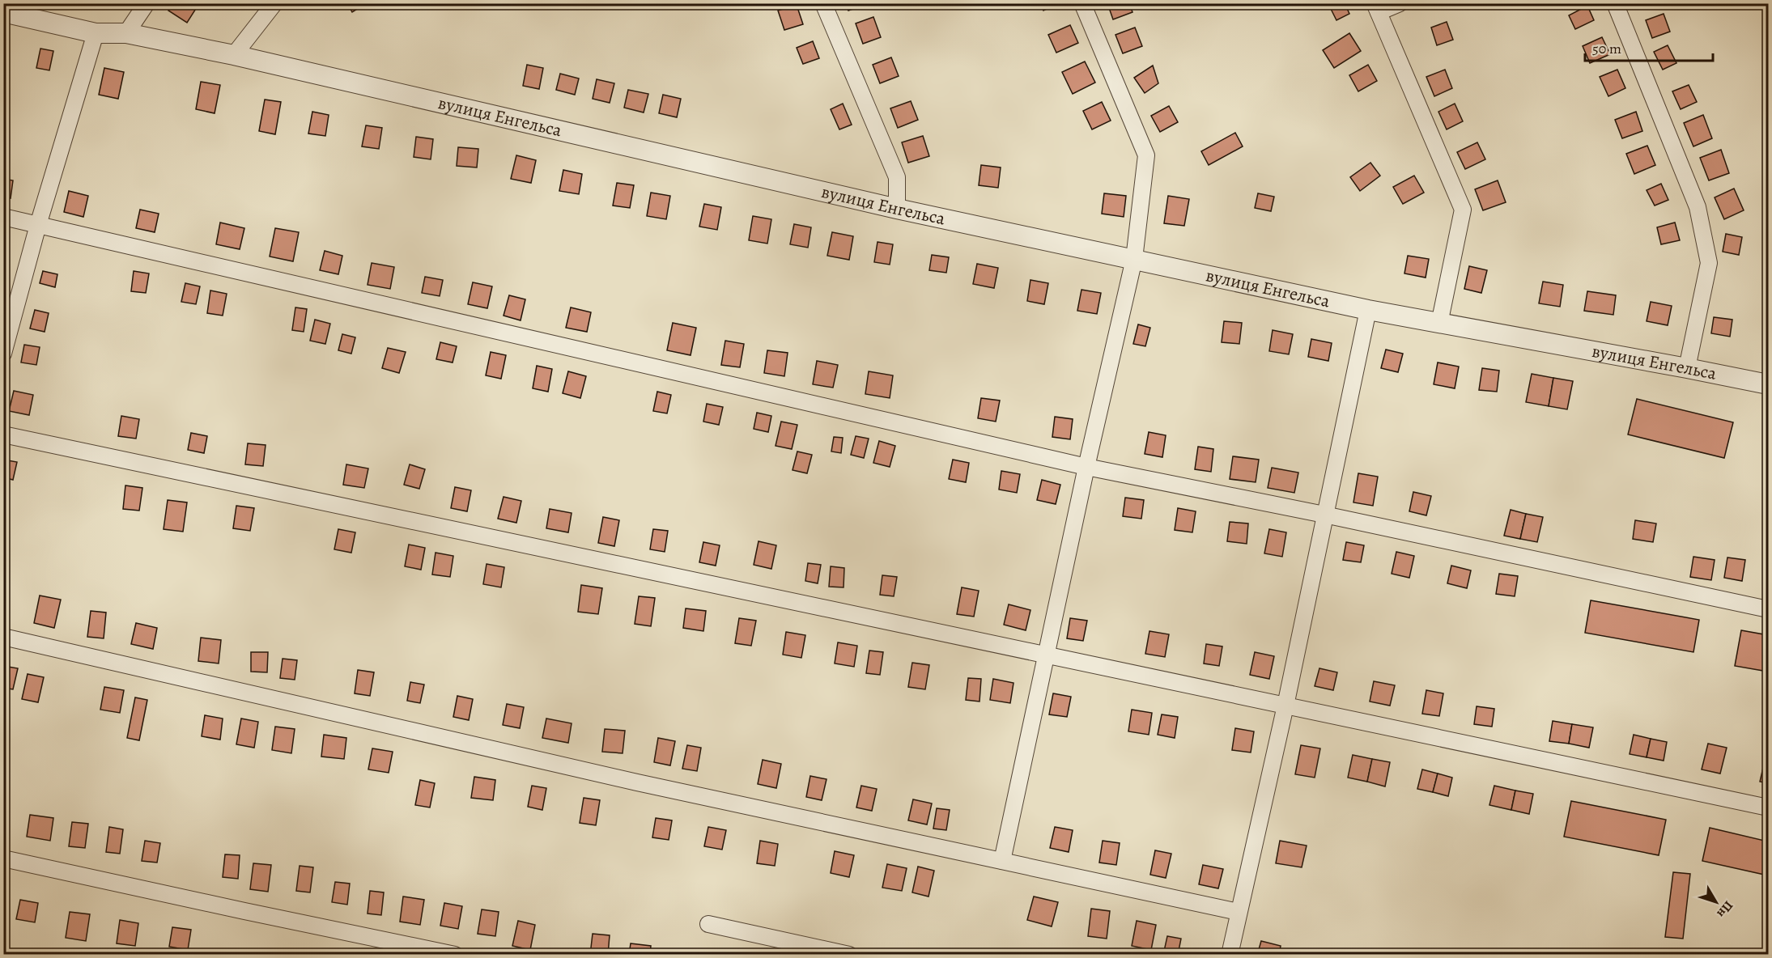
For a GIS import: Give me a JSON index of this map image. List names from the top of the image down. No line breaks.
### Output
{"streets":{"street":["вулиця Енгельса"]},"scale_bar":"50 m","north":"bottom right"}
